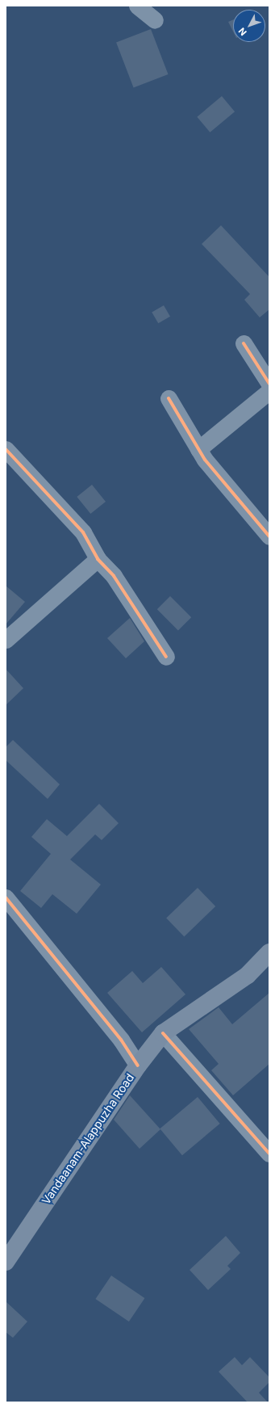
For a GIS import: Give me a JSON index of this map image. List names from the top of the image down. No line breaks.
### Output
{"streets":{"main road":["Vandaanam-Alappuzha Road"]},"north":"bottom left"}
